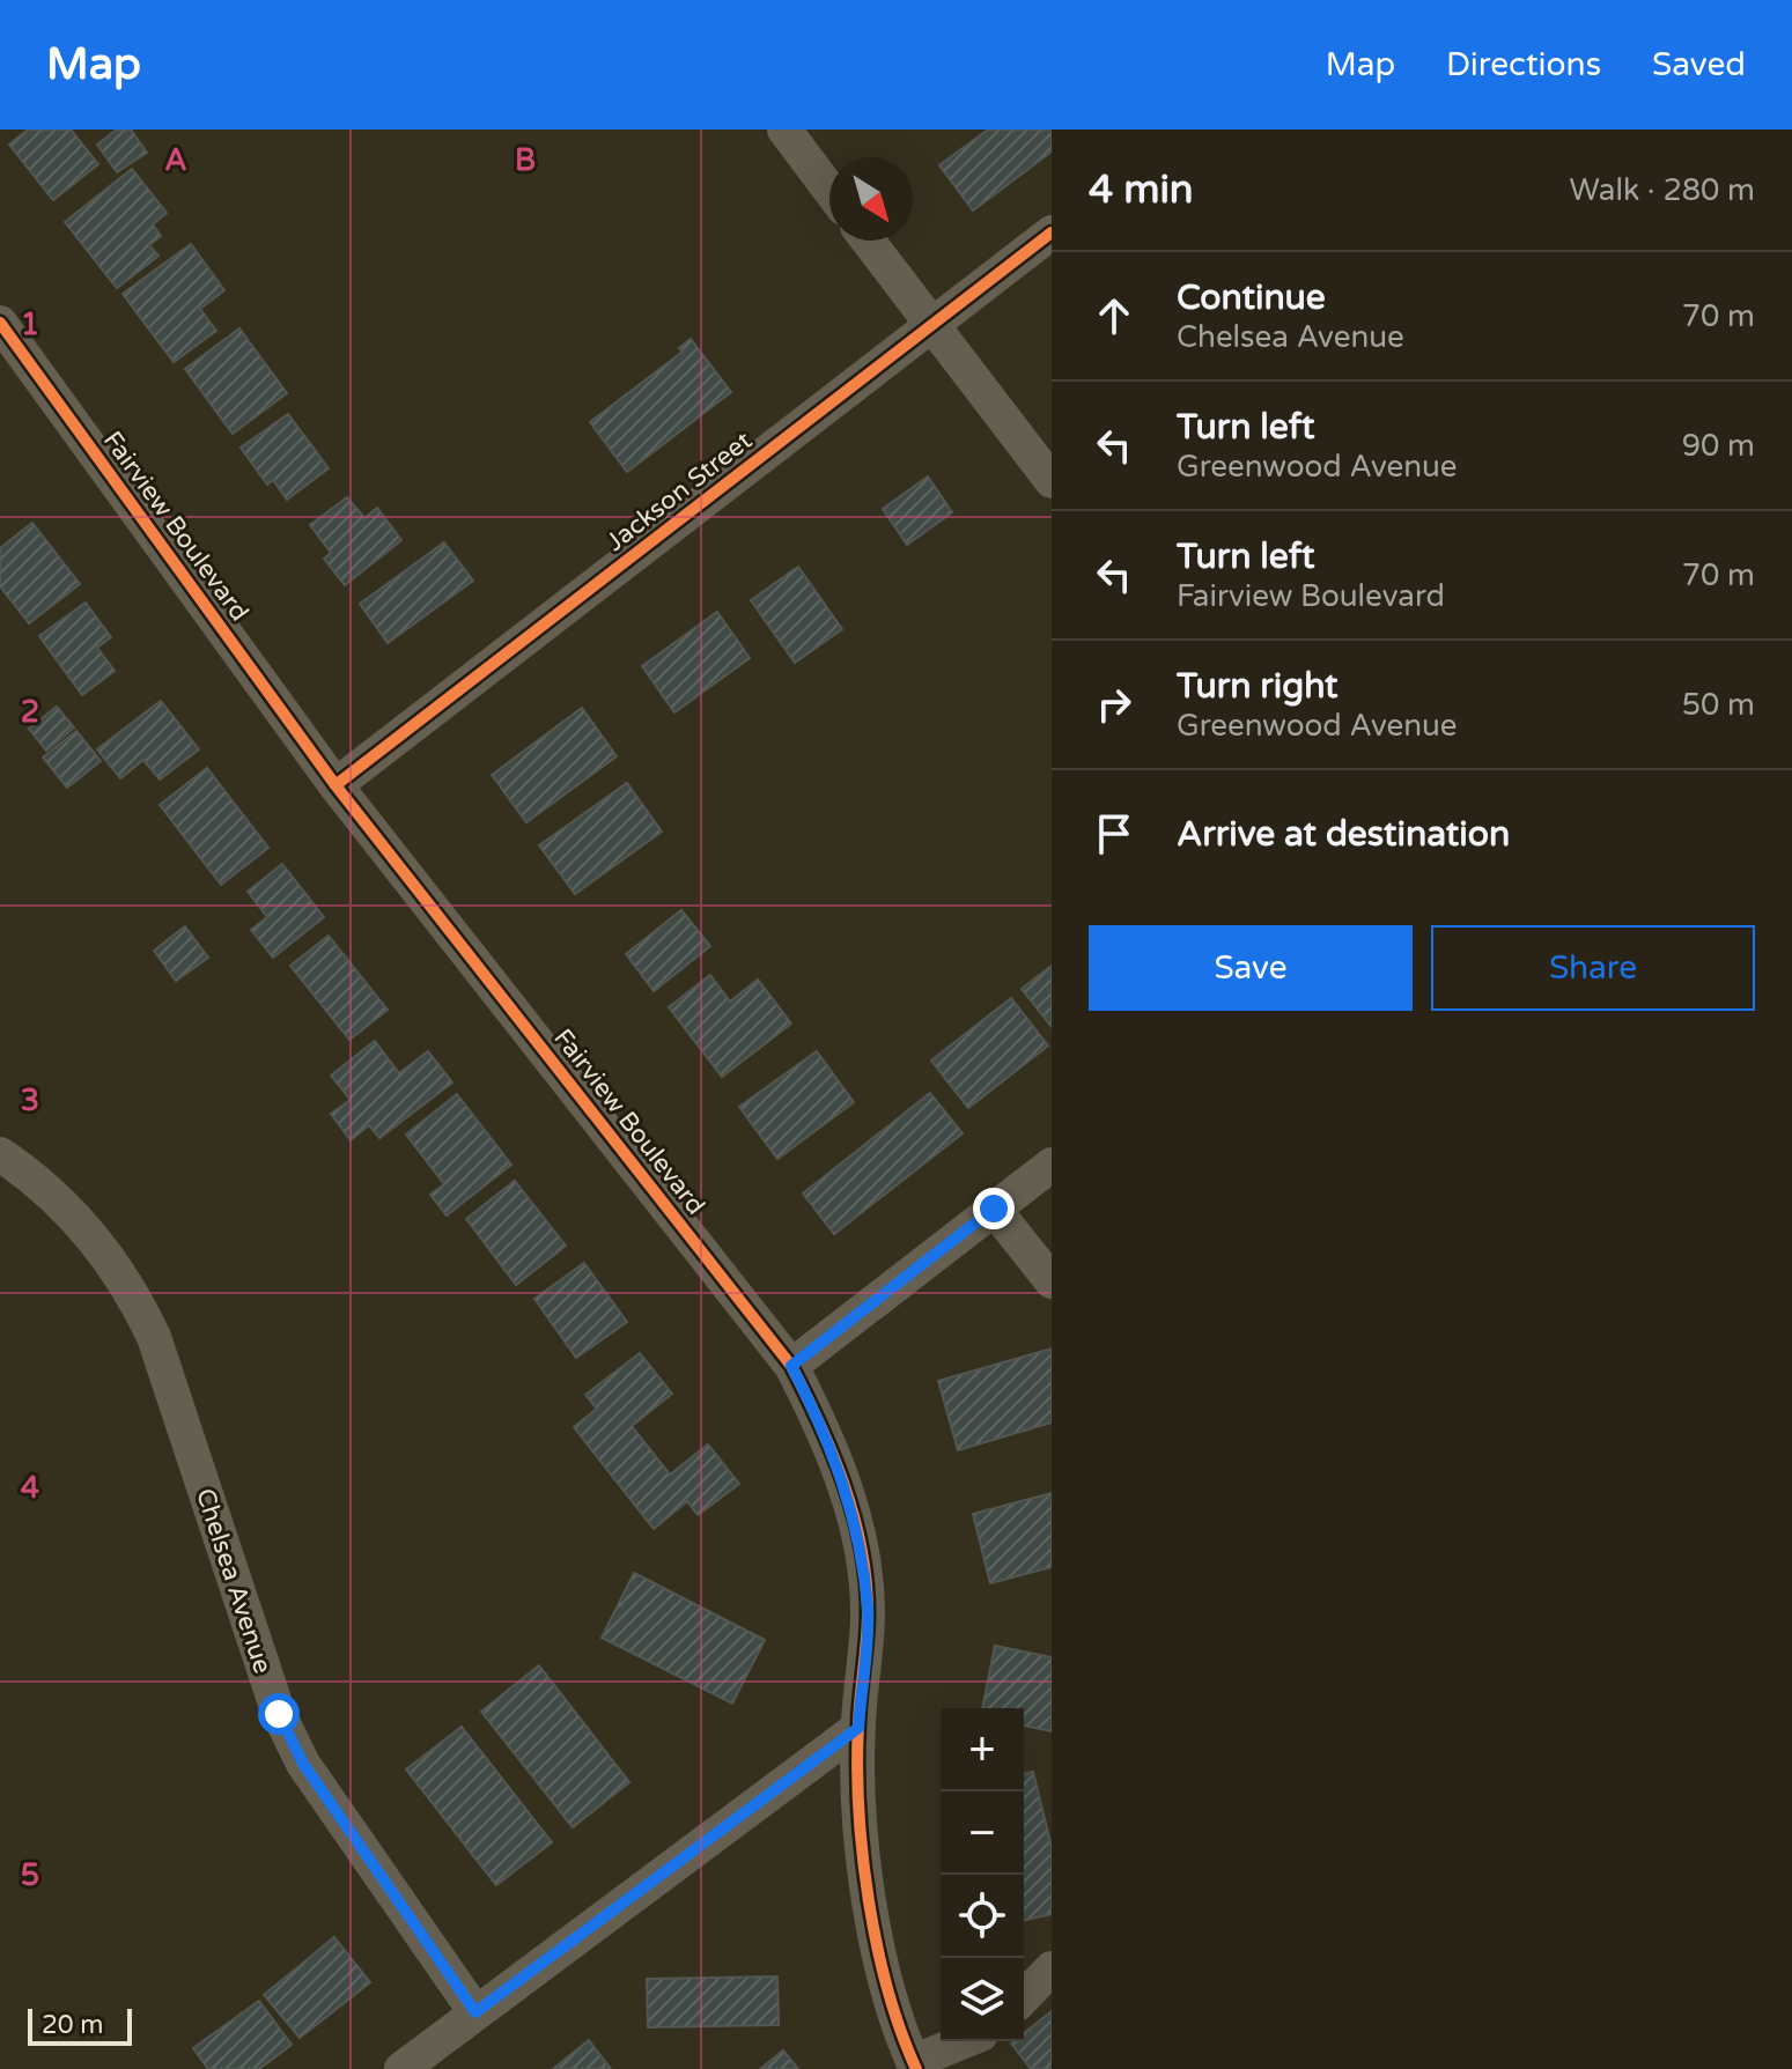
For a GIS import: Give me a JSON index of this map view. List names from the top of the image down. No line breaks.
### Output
{"streets":{"street":["Jackson Street","Fairview Boulevard","Chelsea Avenue"]},"crossings":[["Jackson Street","Fairview Boulevard"]],"scale_bar":"20 m","north":"bottom right","page":{"header":"Map","nav":["Map","Directions","Saved"],"heading":["4 min","Walk · 280 m"],"list":[["Continue","Chelsea Avenue","70 m"],["Turn left","Greenwood Avenue","90 m"],["Turn left","Fairview Boulevard","70 m"],["Turn right","Greenwood Avenue","50 m"],"Arrive at destination"],"buttons":["Save","Share"],"map_buttons":["+","−"],"scale":"20 m"},"grid":{"columns":["A","B"],"rows":["1","2","3","4","5"]}}
